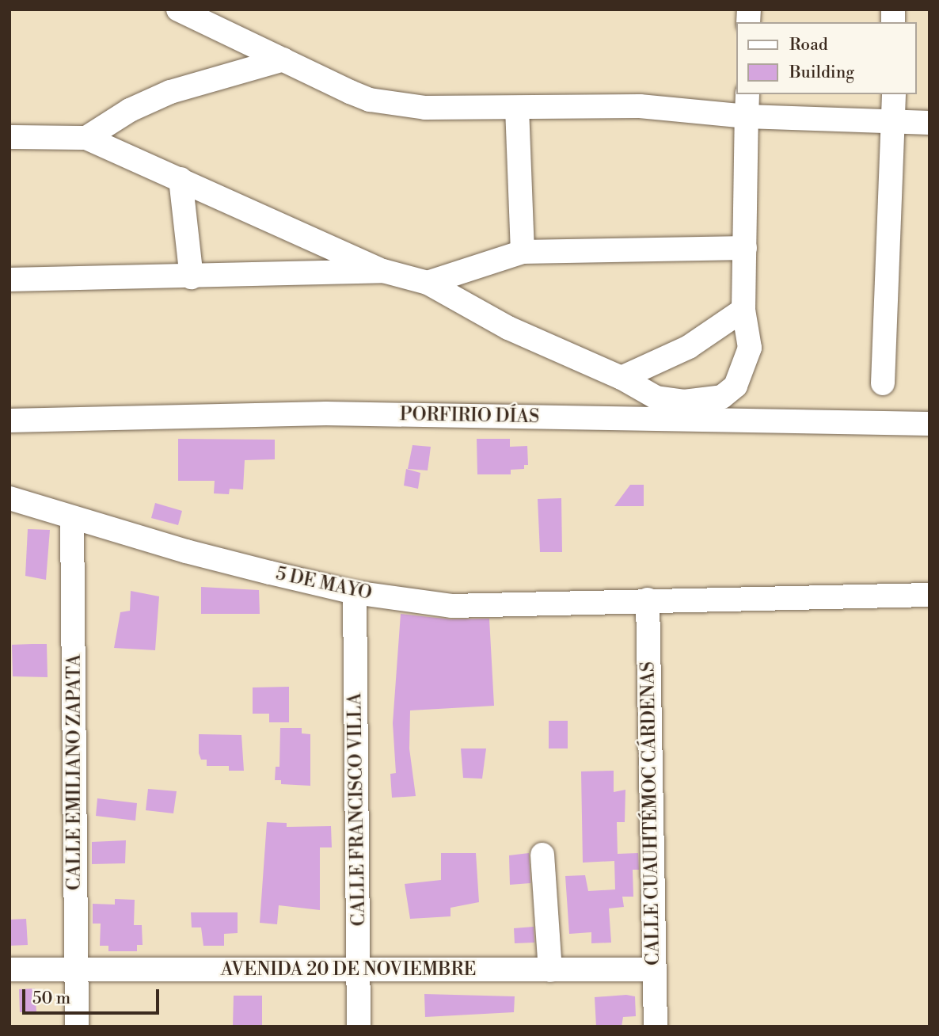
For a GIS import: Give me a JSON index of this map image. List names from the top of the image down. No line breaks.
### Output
{"streets":{"street":["PORFIRIO DÍAS","5 DE MAYO","CALLE EMILIANO ZAPATA","CALLE FRANCISCO VILLA","CALLE CUAUHTÉMOC CÁRDENAS","AVENIDA 20 DE NOVIEMBRE"]},"crossings":[["5 DE MAYO","CALLE EMILIANO ZAPATA"],["5 DE MAYO","CALLE FRANCISCO VILLA"],["5 DE MAYO","CALLE CUAUHTÉMOC CÁRDENAS"],["CALLE EMILIANO ZAPATA","AVENIDA 20 DE NOVIEMBRE"],["CALLE FRANCISCO VILLA","AVENIDA 20 DE NOVIEMBRE"],["CALLE CUAUHTÉMOC CÁRDENAS","AVENIDA 20 DE NOVIEMBRE"]],"legend":["Road","Building"],"scale_bar":"50 m"}
